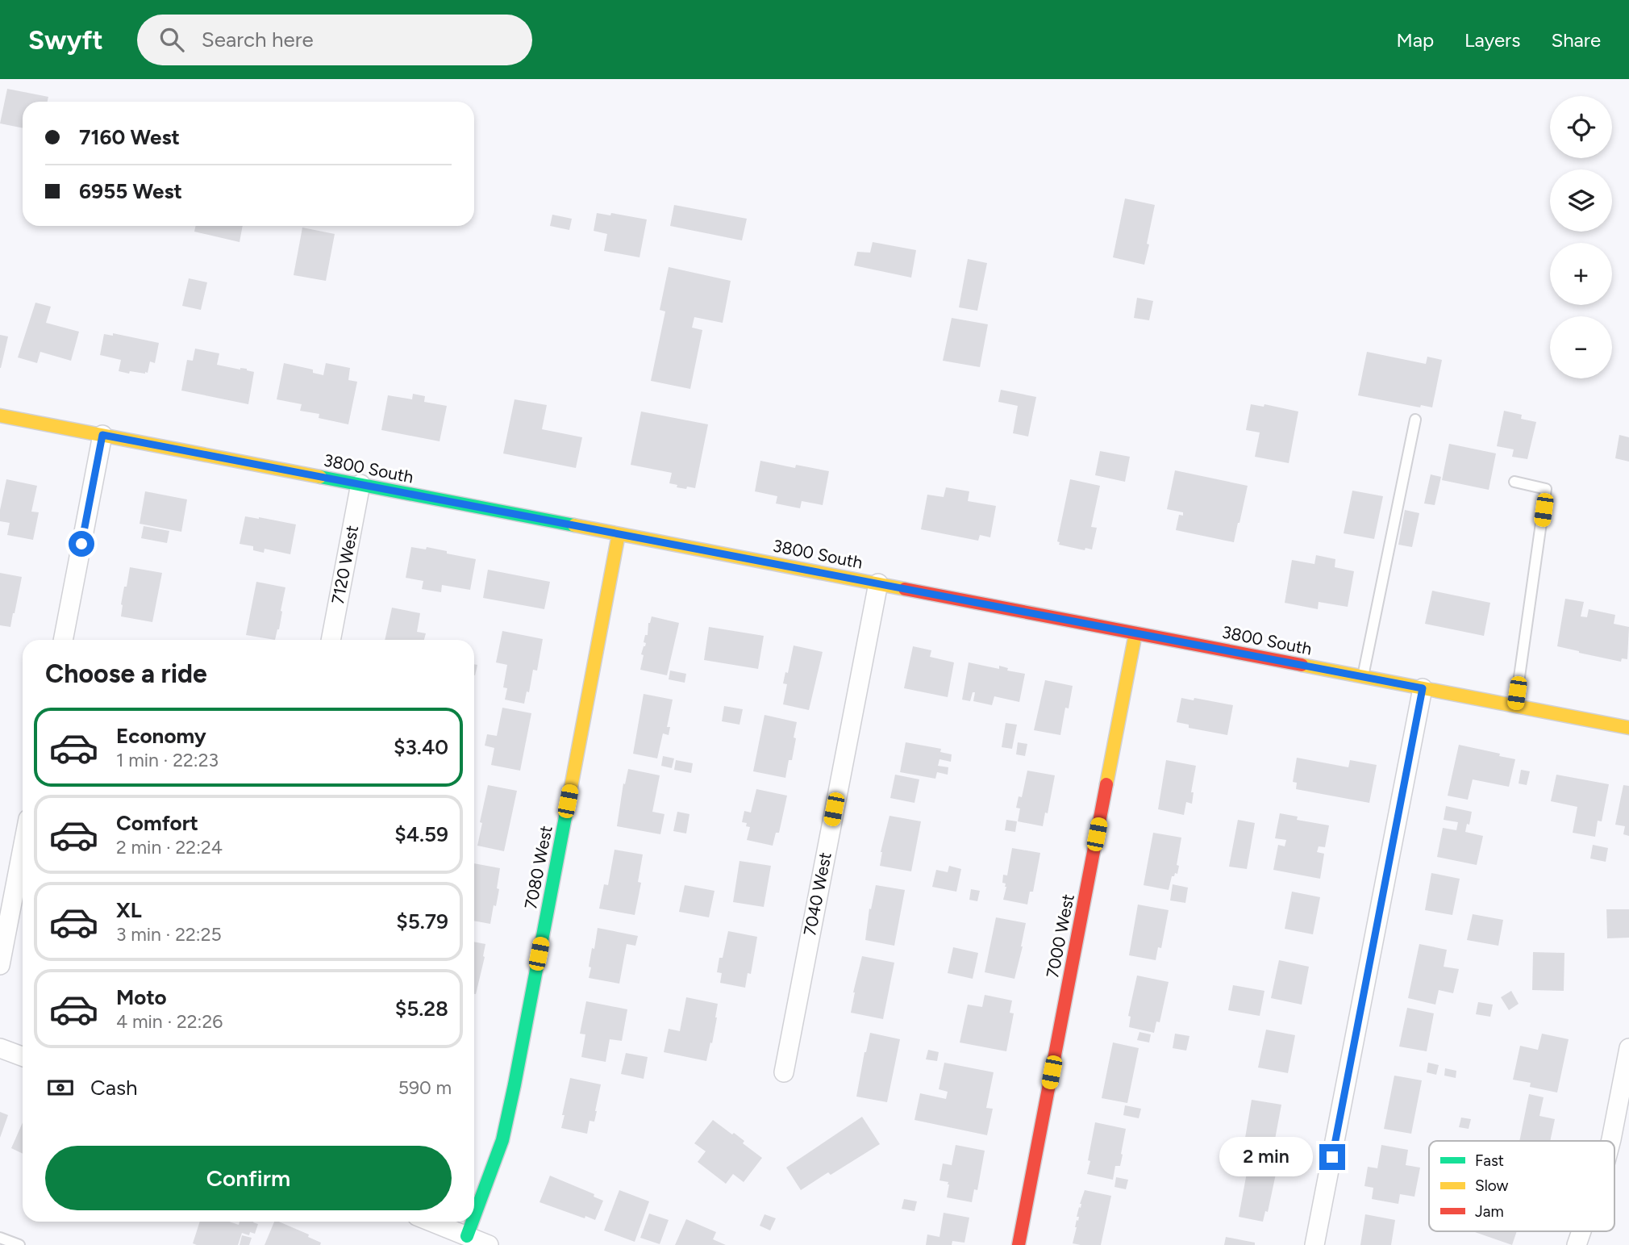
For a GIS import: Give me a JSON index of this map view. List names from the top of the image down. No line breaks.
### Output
{"streets":{"street":["3800 South","7120 West","7080 West","7040 West","7000 West"]},"crossings":[["3800 South","7120 West"],["3800 South","7080 West"],["3800 South","7040 West"],["3800 South","7000 West"]],"legend":["Fast","Slow","Jam"],"page":{"header":"Swyft","search":"Search here","nav":["Map","Layers","Share"],"map_buttons":["+","−"],"banner":["7160 West","6955 West"],"heading":"Choose a ride","list":[{"name":"Economy","note":"1 min · 22:23","value":"$3.40"},{"name":"Comfort","note":"2 min · 22:24","value":"$4.59"},{"name":"XL","note":"3 min · 22:25","value":"$5.79"},{"name":"Moto","note":"4 min · 22:26","value":"$5.28"}],"pay":["Cash","590 m"],"buttons":"Confirm","bubble":"2 min"}}
